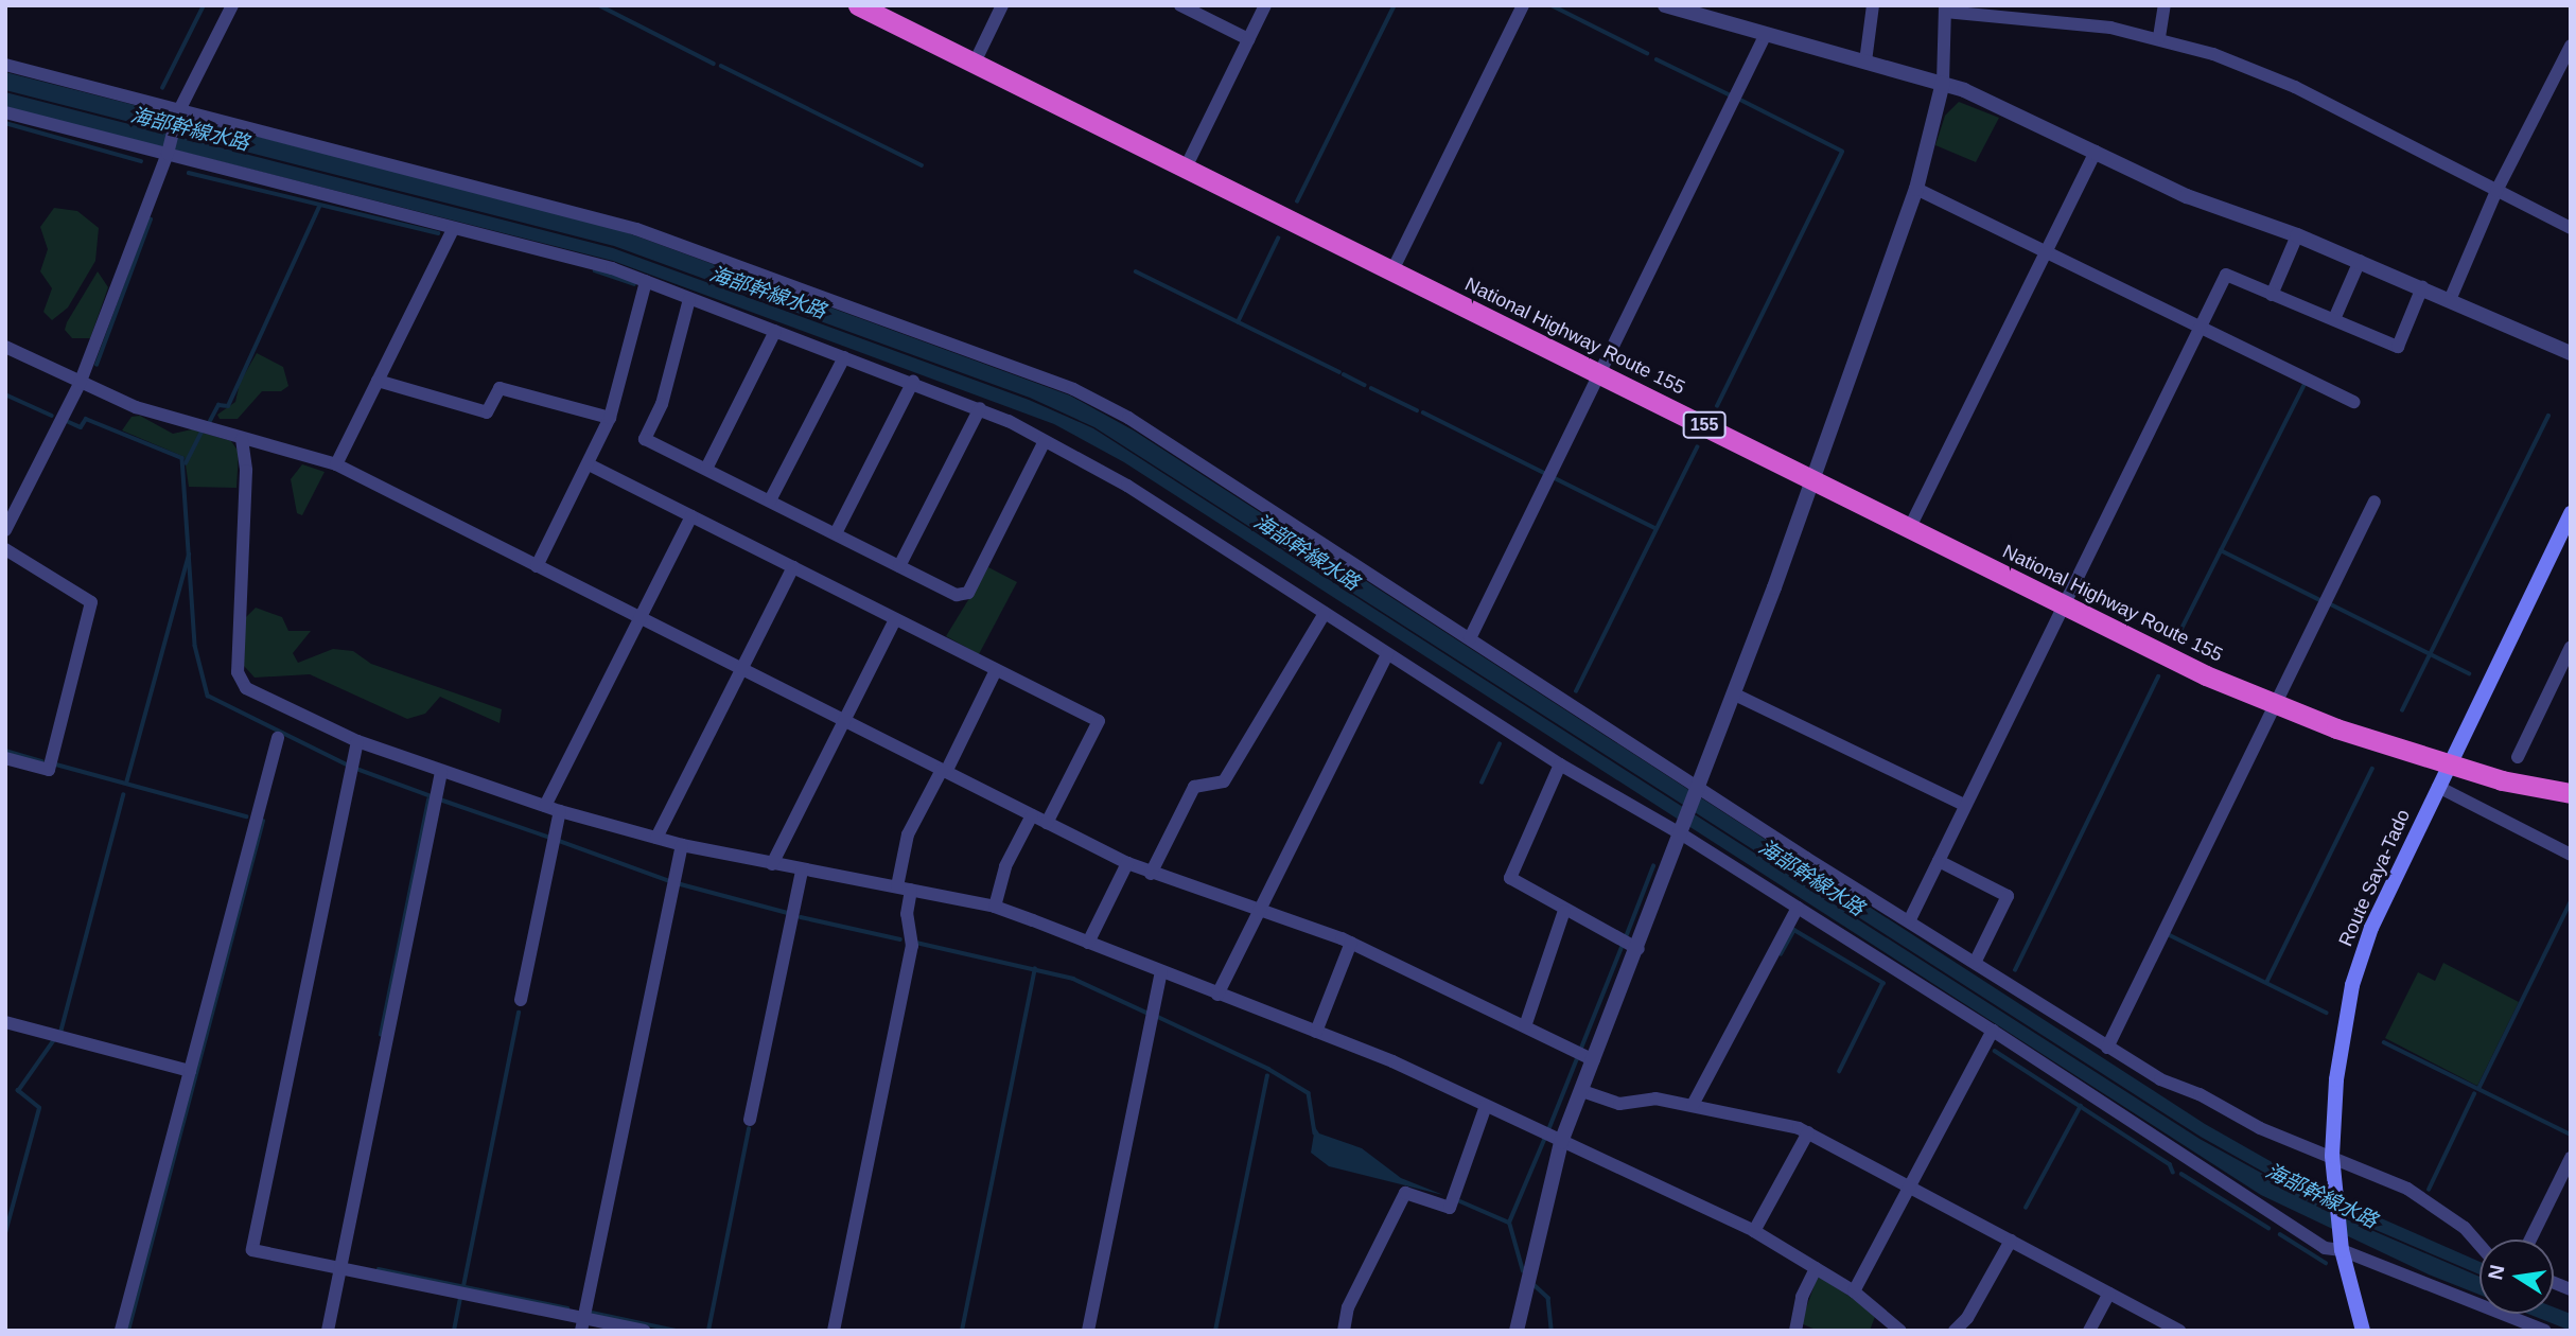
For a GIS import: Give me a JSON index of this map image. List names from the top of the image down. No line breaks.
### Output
{"streets":{"highway":["National Highway Route 155","155"],"main road":["Route Saya-Tado"]},"crossings":[["National Highway Route 155","Route Saya-Tado"]],"water":["海部幹線水路"],"north":"left"}
